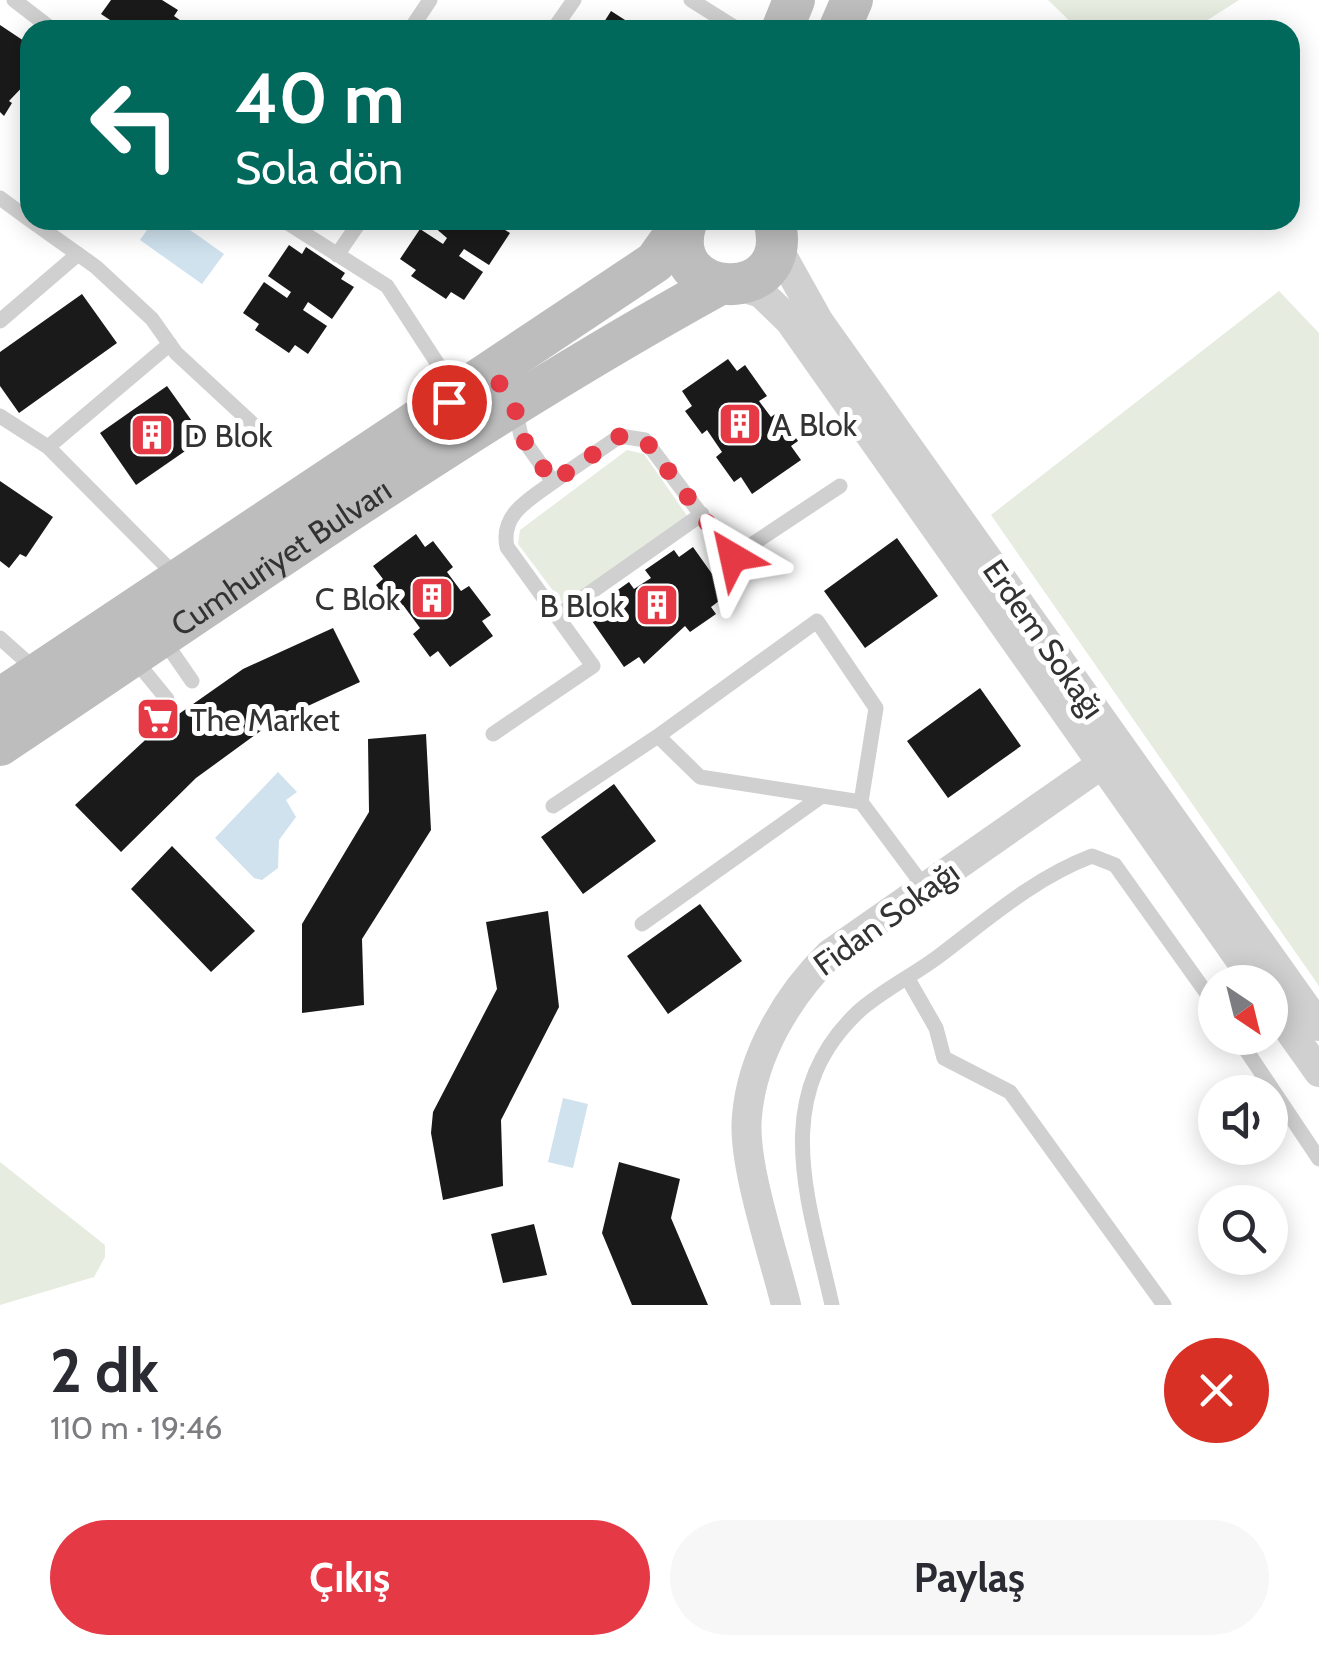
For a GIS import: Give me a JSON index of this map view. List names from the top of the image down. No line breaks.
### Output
{"streets":{"street":["Cumhuriyet Bulvarı","Erdem Sokağı","Fidan Sokağı"]},"crossings":[["Cumhuriyet Bulvarı","Erdem Sokağı"],["Erdem Sokağı","Fidan Sokağı"]],"places":{"building":["A Blok","D Blok","C Blok","B Blok"],"supermarket":["The Market"]},"north":"bottom right","page":{"turn":["40 m","Sola dön"],"heading":["2 dk","110 m · 19:46"],"buttons":["Çıkış","Paylaş"]}}
